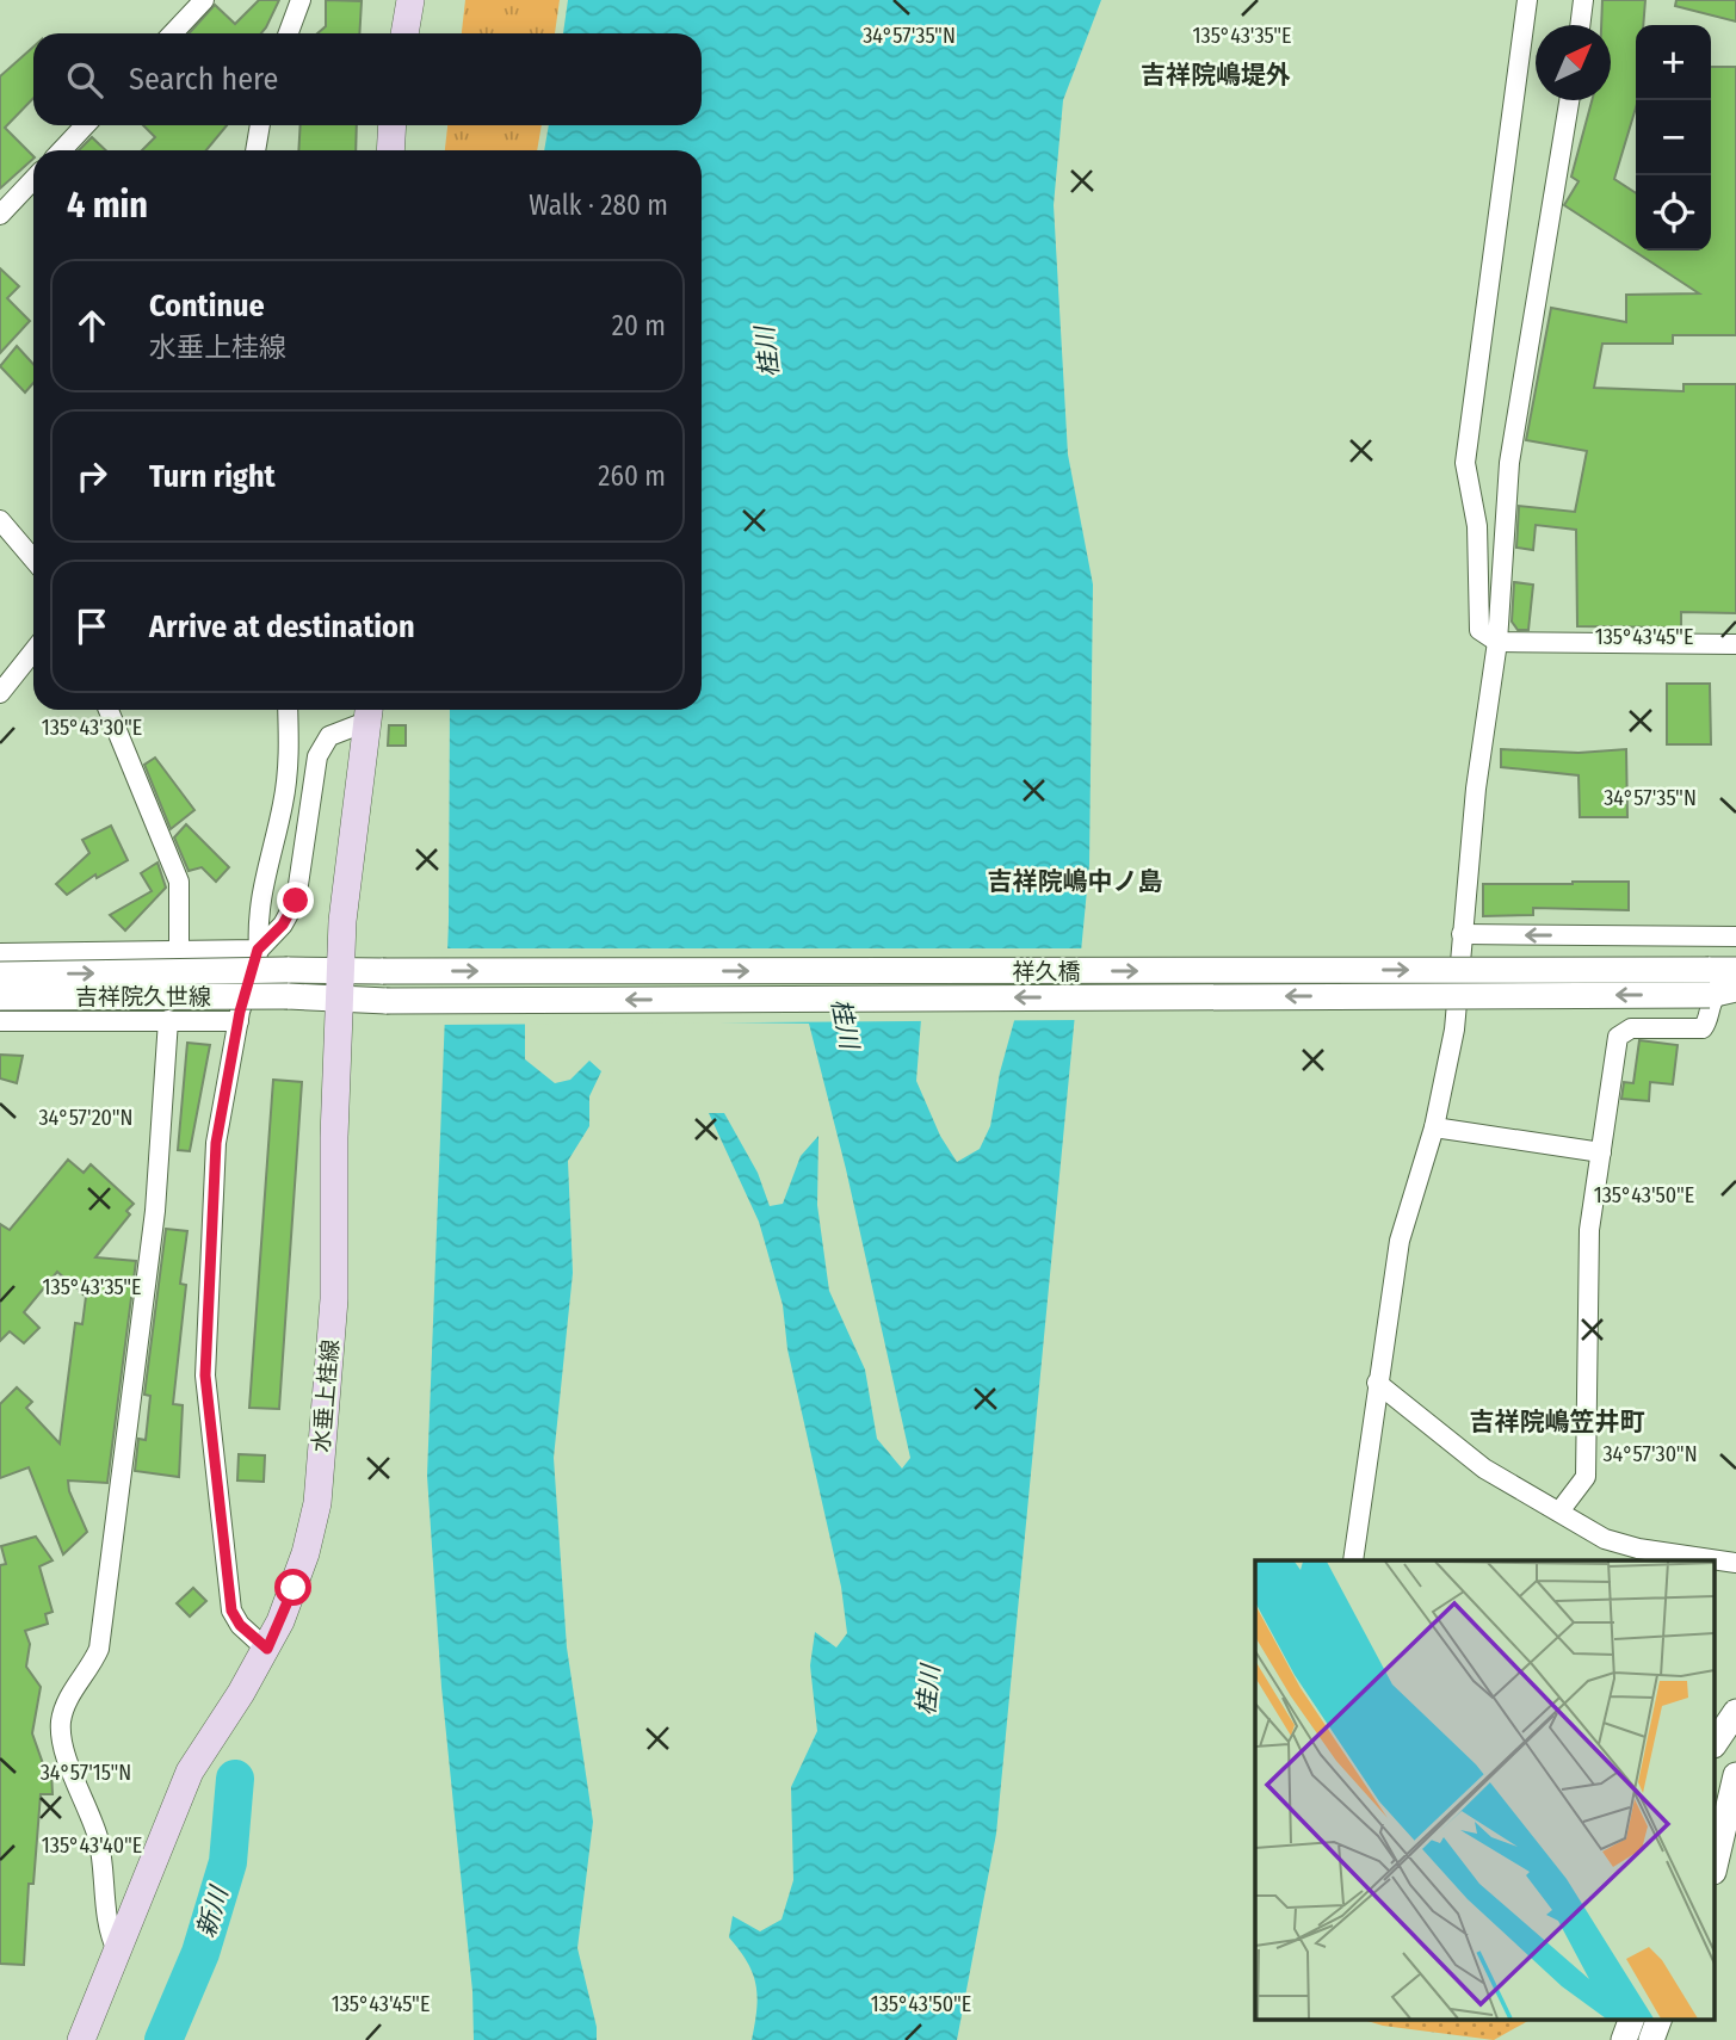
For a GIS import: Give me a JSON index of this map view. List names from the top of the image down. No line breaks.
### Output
{"streets":{"main road":["水垂上桂線"],"street":["祥久橋","吉祥院久世線"]},"crossings":[["祥久橋","吉祥院久世線"],["吉祥院久世線","水垂上桂線"]],"districts":["吉祥院嶋堤外","吉祥院嶋中ノ島","吉祥院嶋笠井町"],"water":["桂川","新川"],"north":"top right","page":{"map_buttons":["+","−"],"search":"Search here","heading":["4 min","Walk · 280 m"],"list":[["Continue","水垂上桂線","20 m"],["Turn right","260 m"],"Arrive at destination"]},"coordinates":["34°57'35\"N","135°43'35\"E","135°43'45\"E","135°43'30\"E","34°57'20\"N","135°43'50\"E","34°57'30\"N","34°57'15\"N","135°43'40\"E"]}
